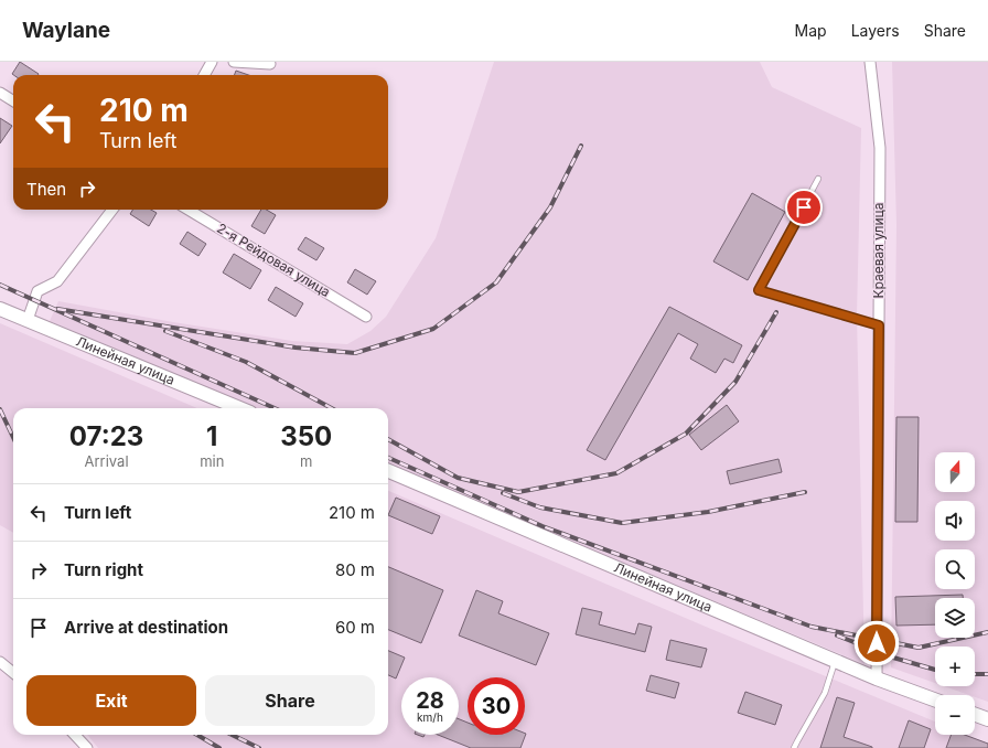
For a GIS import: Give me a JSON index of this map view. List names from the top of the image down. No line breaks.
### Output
{"streets":{"street":["Краевая улица","2-я Рейдовая улица","Линейная улица"]},"crossings":[["Краевая улица","Линейная улица"]],"north":"top","page":{"header":"Waylane","nav":["Map","Layers","Share"],"turn":["210 m","Turn left"],"then":"Then","eta":["07:23","Arrival","1","min","350","m"],"map_buttons":["+","−"],"list":[{"name":"Turn left","value":"210 m"},{"name":"Turn right","value":"80 m"},{"name":"Arrive at destination","value":"60 m"}],"buttons":["Exit","Share"],"speed":"28 km/h","limit":"30"}}
